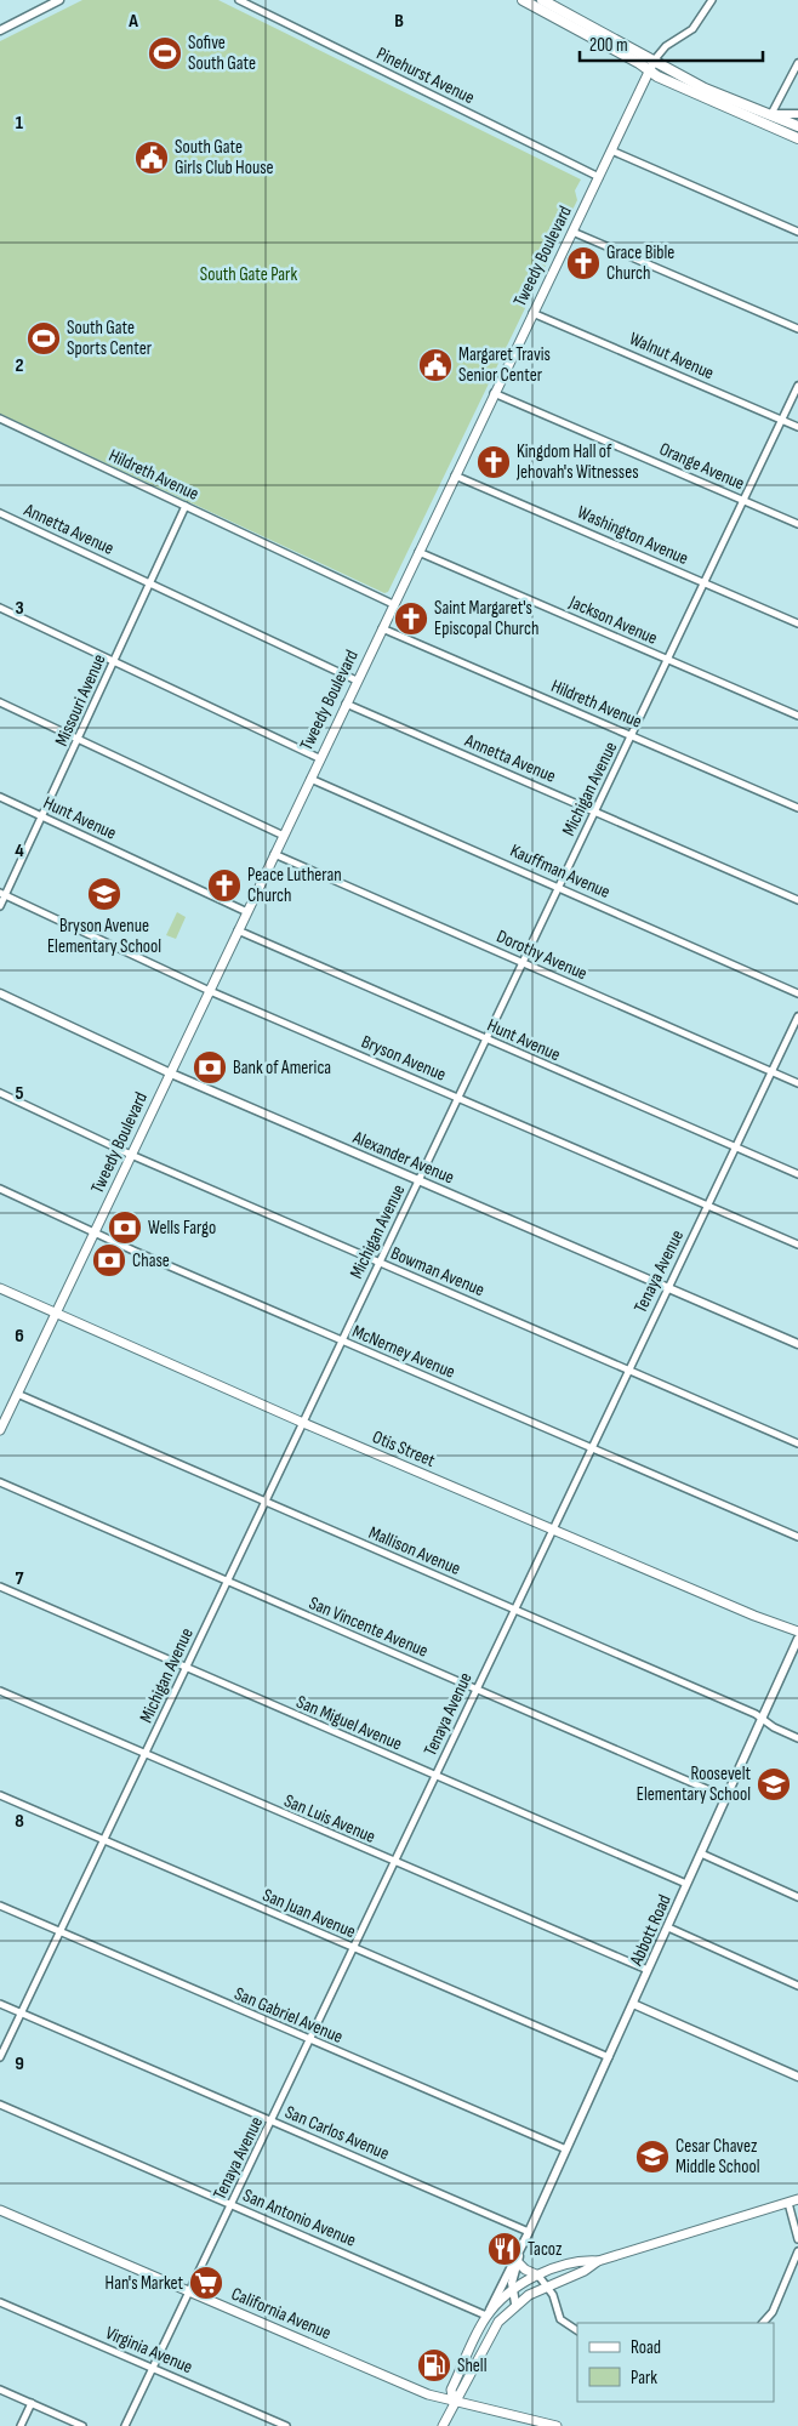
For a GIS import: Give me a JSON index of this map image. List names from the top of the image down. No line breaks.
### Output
{"streets":{"main road":["Tweedy Boulevard","Otis Street","California Avenue"],"street":["Pinehurst Avenue","Walnut Avenue","Orange Avenue","Hildreth Avenue","Annetta Avenue","Washington Avenue","Jackson Avenue","Missouri Avenue","Michigan Avenue","Hunt Avenue","Kauffman Avenue","Dorothy Avenue","Bryson Avenue","Alexander Avenue","Bowman Avenue","Tenaya Avenue","McNerney Avenue","Mallison Avenue","San Vincente Avenue","San Miguel Avenue","San Luis Avenue","San Juan Avenue","Abbott Road","San Gabriel Avenue","San Carlos Avenue","San Antonio Avenue","Virginia Avenue"]},"crossings":[["Pinehurst Avenue","Tweedy Boulevard"],["Tweedy Boulevard","Walnut Avenue"],["Tweedy Boulevard","Orange Avenue"],["Tweedy Boulevard","Hildreth Avenue"],["Tweedy Boulevard","Annetta Avenue"],["Tweedy Boulevard","Washington Avenue"],["Tweedy Boulevard","Jackson Avenue"],["Tweedy Boulevard","Hunt Avenue"],["Tweedy Boulevard","Kauffman Avenue"],["Tweedy Boulevard","Dorothy Avenue"],["Tweedy Boulevard","Bryson Avenue"],["Tweedy Boulevard","Alexander Avenue"],["Tweedy Boulevard","Bowman Avenue"],["Tweedy Boulevard","McNerney Avenue"],["Tweedy Boulevard","Otis Street"],["Tweedy Boulevard","Mallison Avenue"],["Walnut Avenue","Michigan Avenue"],["Orange Avenue","Michigan Avenue"],["Hildreth Avenue","Missouri Avenue"],["Hildreth Avenue","Michigan Avenue"],["Annetta Avenue","Missouri Avenue"],["Annetta Avenue","Michigan Avenue"],["Washington Avenue","Michigan Avenue"],["Jackson Avenue","Michigan Avenue"],["Missouri Avenue","Hunt Avenue"],["Missouri Avenue","Bryson Avenue"],["Michigan Avenue","Hunt Avenue"],["Michigan Avenue","Kauffman Avenue"],["Michigan Avenue","Dorothy Avenue"],["Michigan Avenue","Bryson Avenue"],["Michigan Avenue","Alexander Avenue"],["Michigan Avenue","Bowman Avenue"],["Michigan Avenue","McNerney Avenue"],["Michigan Avenue","Otis Street"],["Michigan Avenue","Mallison Avenue"],["Michigan Avenue","San Vincente Avenue"],["Michigan Avenue","San Miguel Avenue"],["Michigan Avenue","San Luis Avenue"],["Michigan Avenue","San Juan Avenue"],["Michigan Avenue","San Gabriel Avenue"],["Michigan Avenue","San Carlos Avenue"],["Hunt Avenue","Tenaya Avenue"],["Dorothy Avenue","Tenaya Avenue"],["Bryson Avenue","Tenaya Avenue"],["Alexander Avenue","Tenaya Avenue"],["Bowman Avenue","Tenaya Avenue"],["Tenaya Avenue","McNerney Avenue"],["Tenaya Avenue","Otis Street"],["Tenaya Avenue","Mallison Avenue"],["Tenaya Avenue","San Vincente Avenue"],["Tenaya Avenue","San Miguel Avenue"],["Tenaya Avenue","San Luis Avenue"],["Tenaya Avenue","San Juan Avenue"],["Tenaya Avenue","San Gabriel Avenue"],["Tenaya Avenue","San Carlos Avenue"],["Tenaya Avenue","San Antonio Avenue"],["Tenaya Avenue","California Avenue"],["Tenaya Avenue","Virginia Avenue"],["Mallison Avenue","Abbott Road"],["San Vincente Avenue","Abbott Road"],["San Miguel Avenue","Abbott Road"],["San Luis Avenue","Abbott Road"],["San Juan Avenue","Abbott Road"],["Abbott Road","San Gabriel Avenue"],["Abbott Road","San Carlos Avenue"],["Abbott Road","San Antonio Avenue"]],"parks":["South Gate Park"],"places":{"sports":["Sofive South Gate","South Gate Sports Center"],"public building":["South Gate Girls Club House","Margaret Travis Senior Center"],"church":["Grace Bible Church","Kingdom Hall of Jehovah's Witnesses","Saint Margaret's Episcopal Church","Peace Lutheran Church"],"school or university":["Bryson Avenue Elementary School","Roosevelt Elementary School","Cesar Chavez Middle School"],"bank":["Bank of America","Wells Fargo","Chase"],"restaurant":["Tacoz"],"supermarket":["Han's Market"],"fuel station":["Shell"]},"legend":["Road","Park"],"scale_bar":"200 m","grid":{"columns":["A","B"],"rows":["1","2","3","4","5","6","7","8","9"]}}
